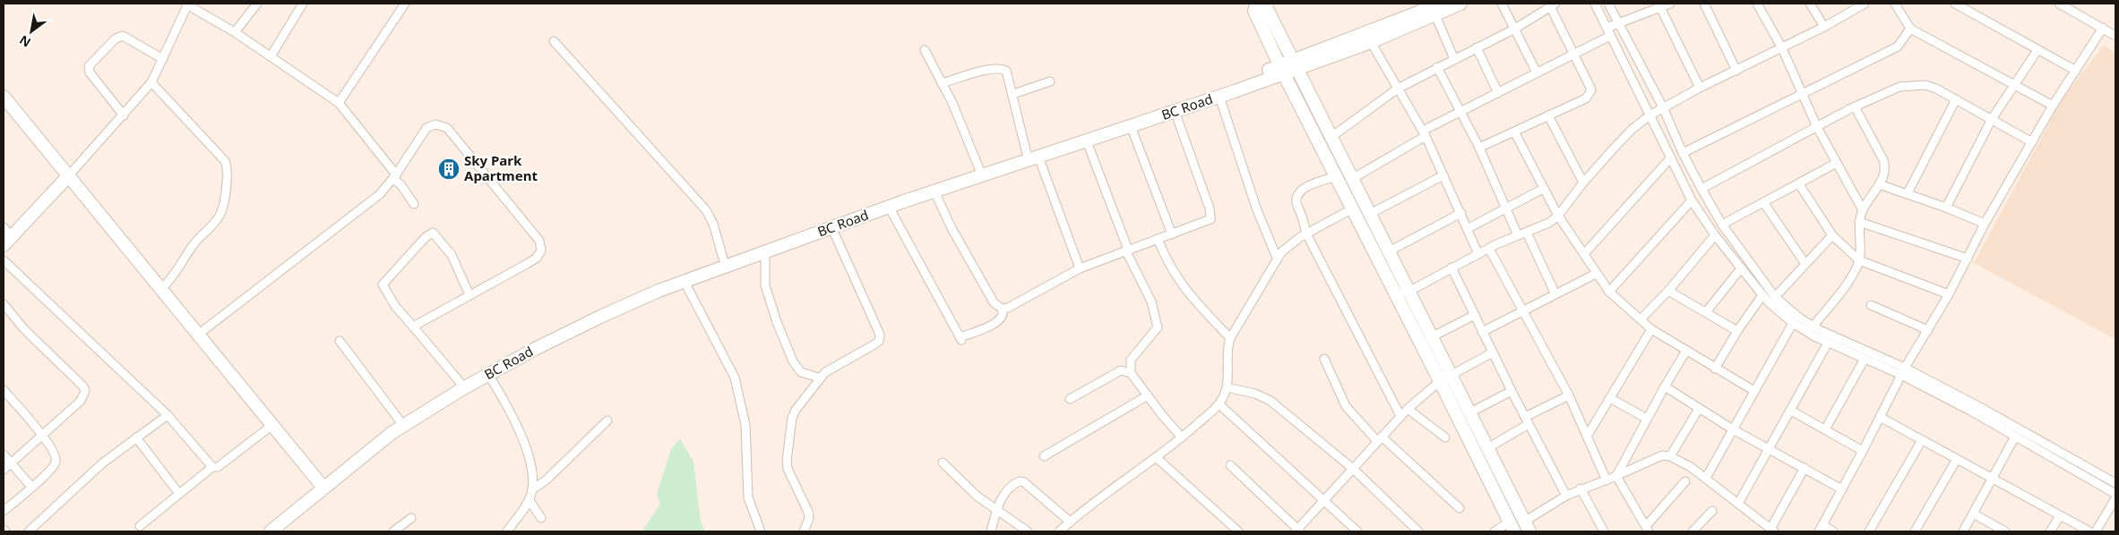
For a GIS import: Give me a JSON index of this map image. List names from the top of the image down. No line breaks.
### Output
{"streets":{"street":["BC Road"]},"places":{"building":["Sky Park Apartment"]},"north":"bottom left"}
